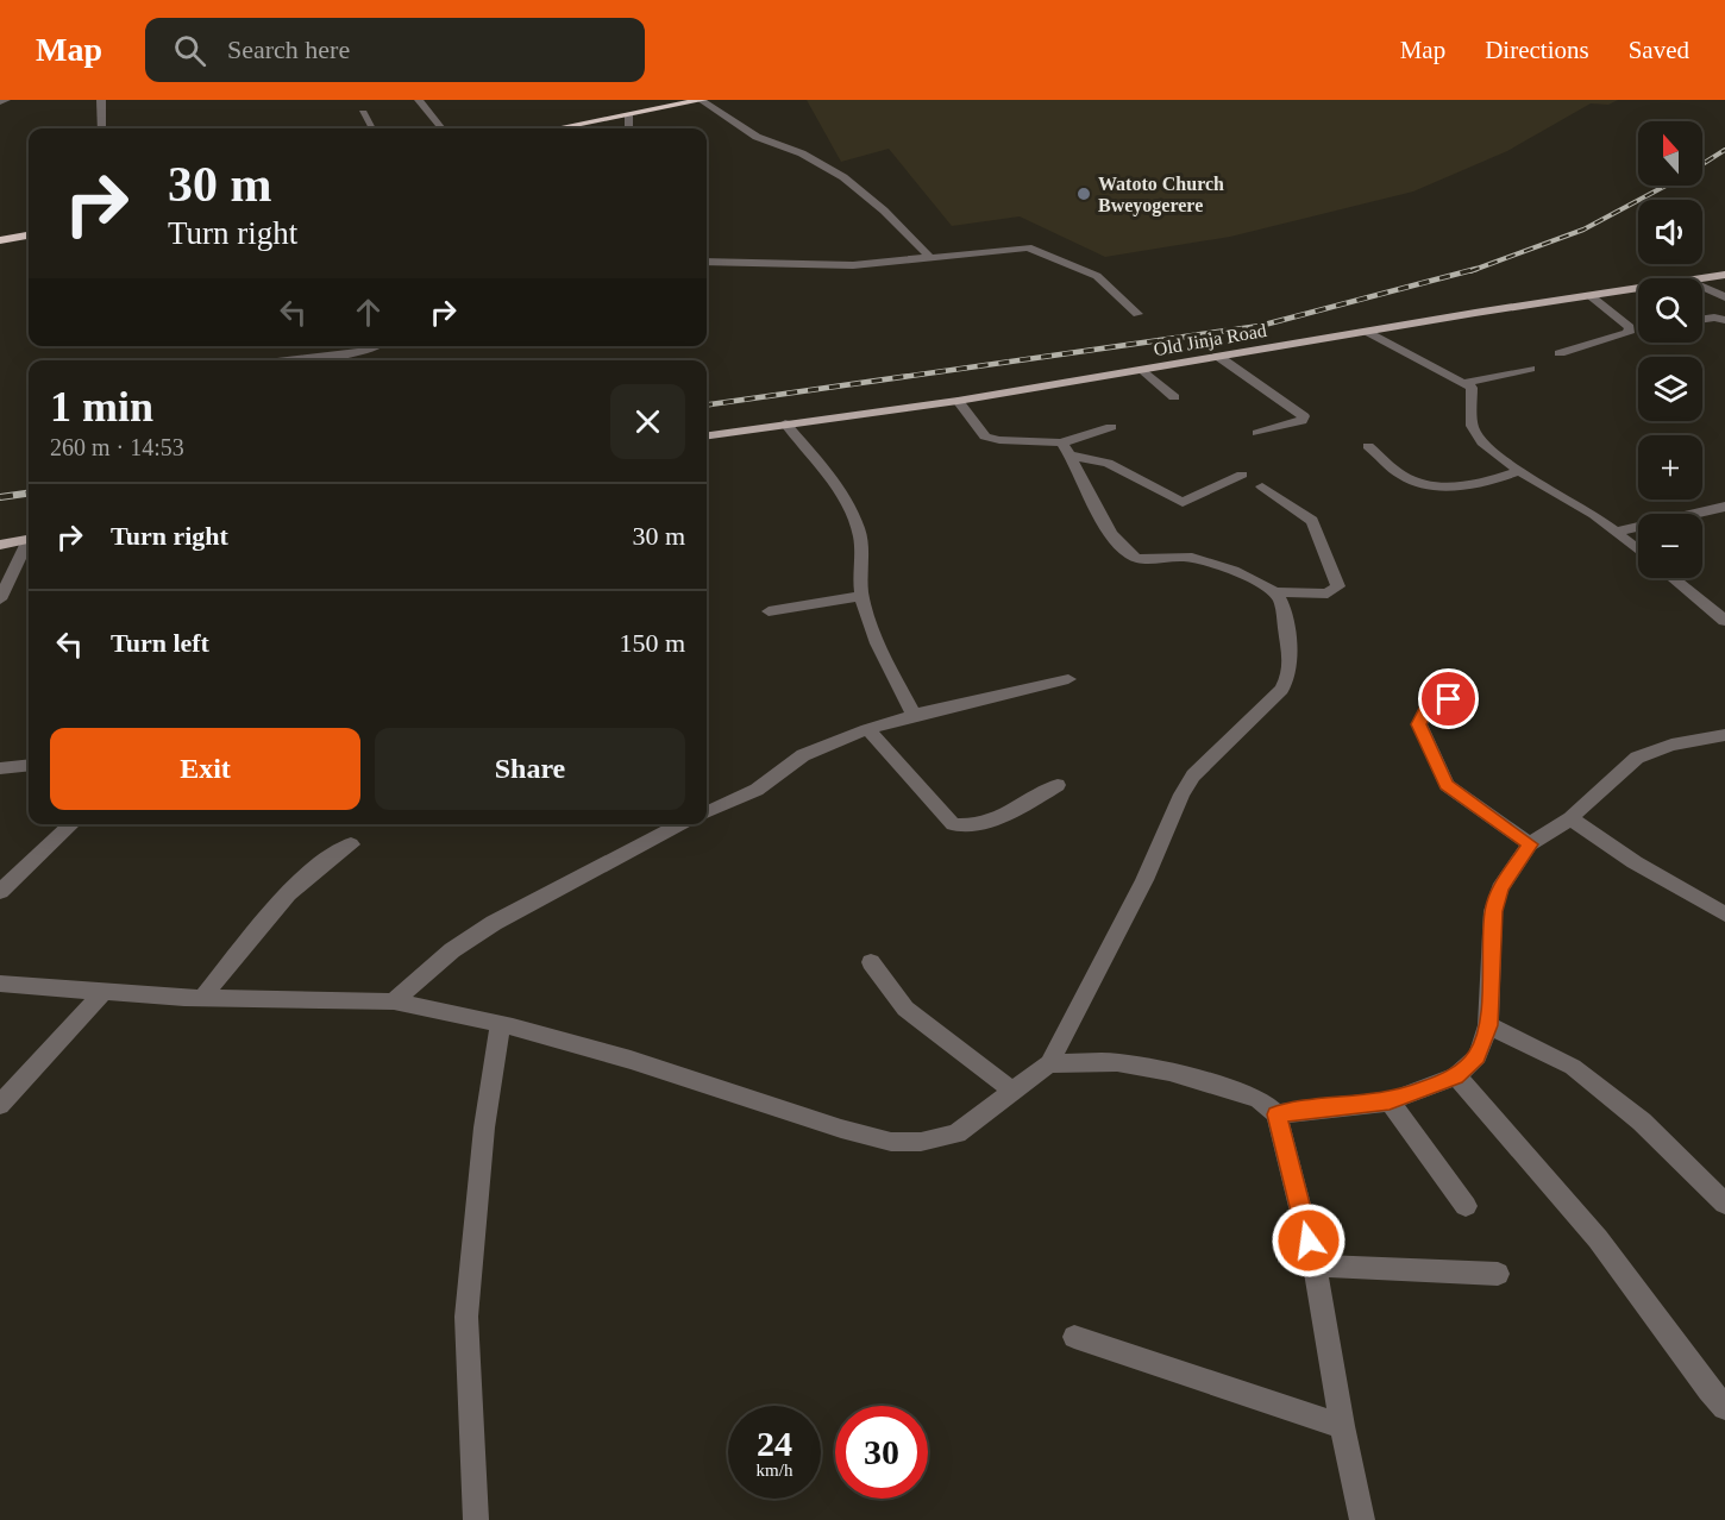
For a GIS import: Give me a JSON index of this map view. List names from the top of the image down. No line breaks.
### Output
{"streets":{"main road":["Old Jinja Road"]},"places":["Watoto Church Bweyogerere"],"north":"top","page":{"header":"Map","search":"Search here","nav":["Map","Directions","Saved"],"map_buttons":["+","−"],"turn":["30 m","Turn right"],"heading":["1 min","260 m · 14:53"],"list":[{"name":"Turn right","value":"30 m"},{"name":"Turn left","value":"150 m"}],"buttons":["Exit","Share"],"speed":"24 km/h","limit":"30"}}
